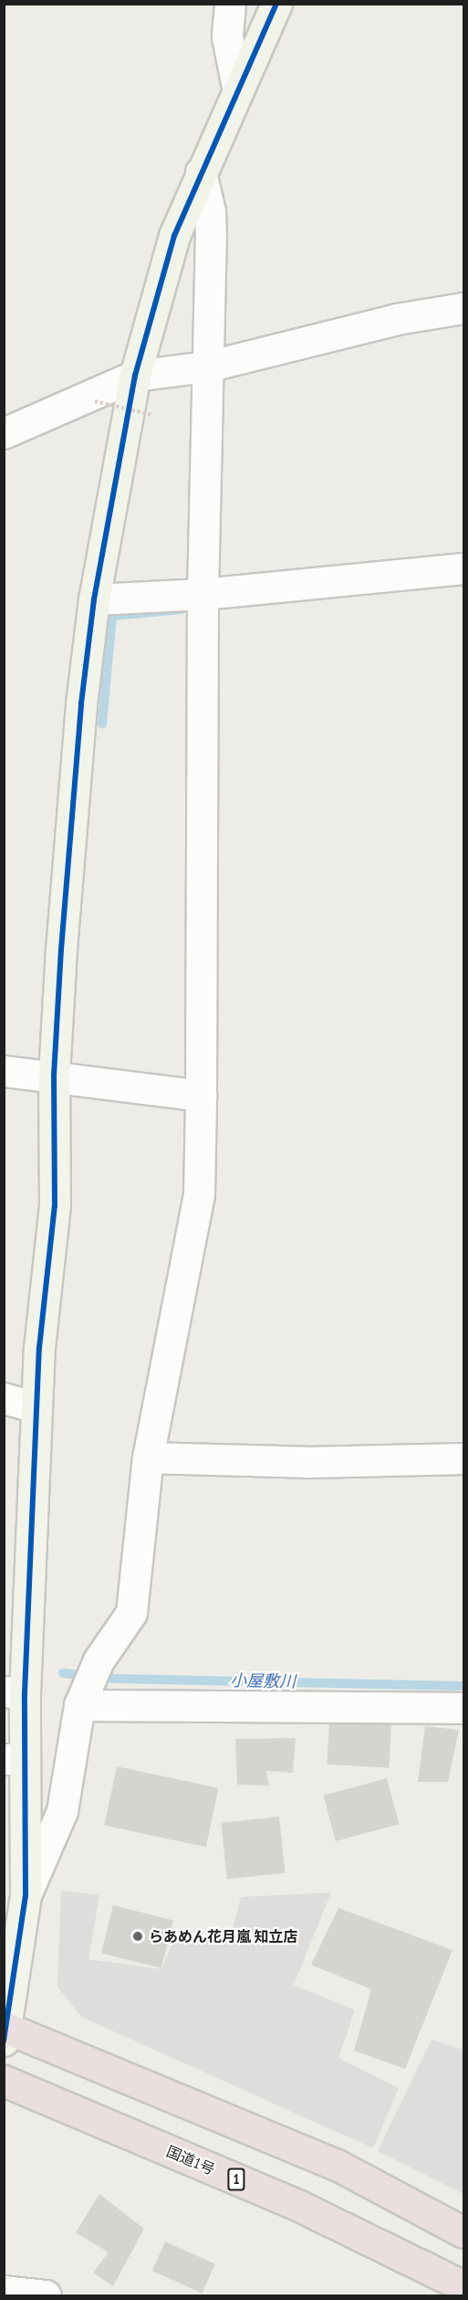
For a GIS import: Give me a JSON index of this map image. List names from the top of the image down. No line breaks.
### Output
{"streets":{"highway":["国道1号","1"]},"water":["小屋敷川"],"places":["らあめん花月嵐 知立店"]}
